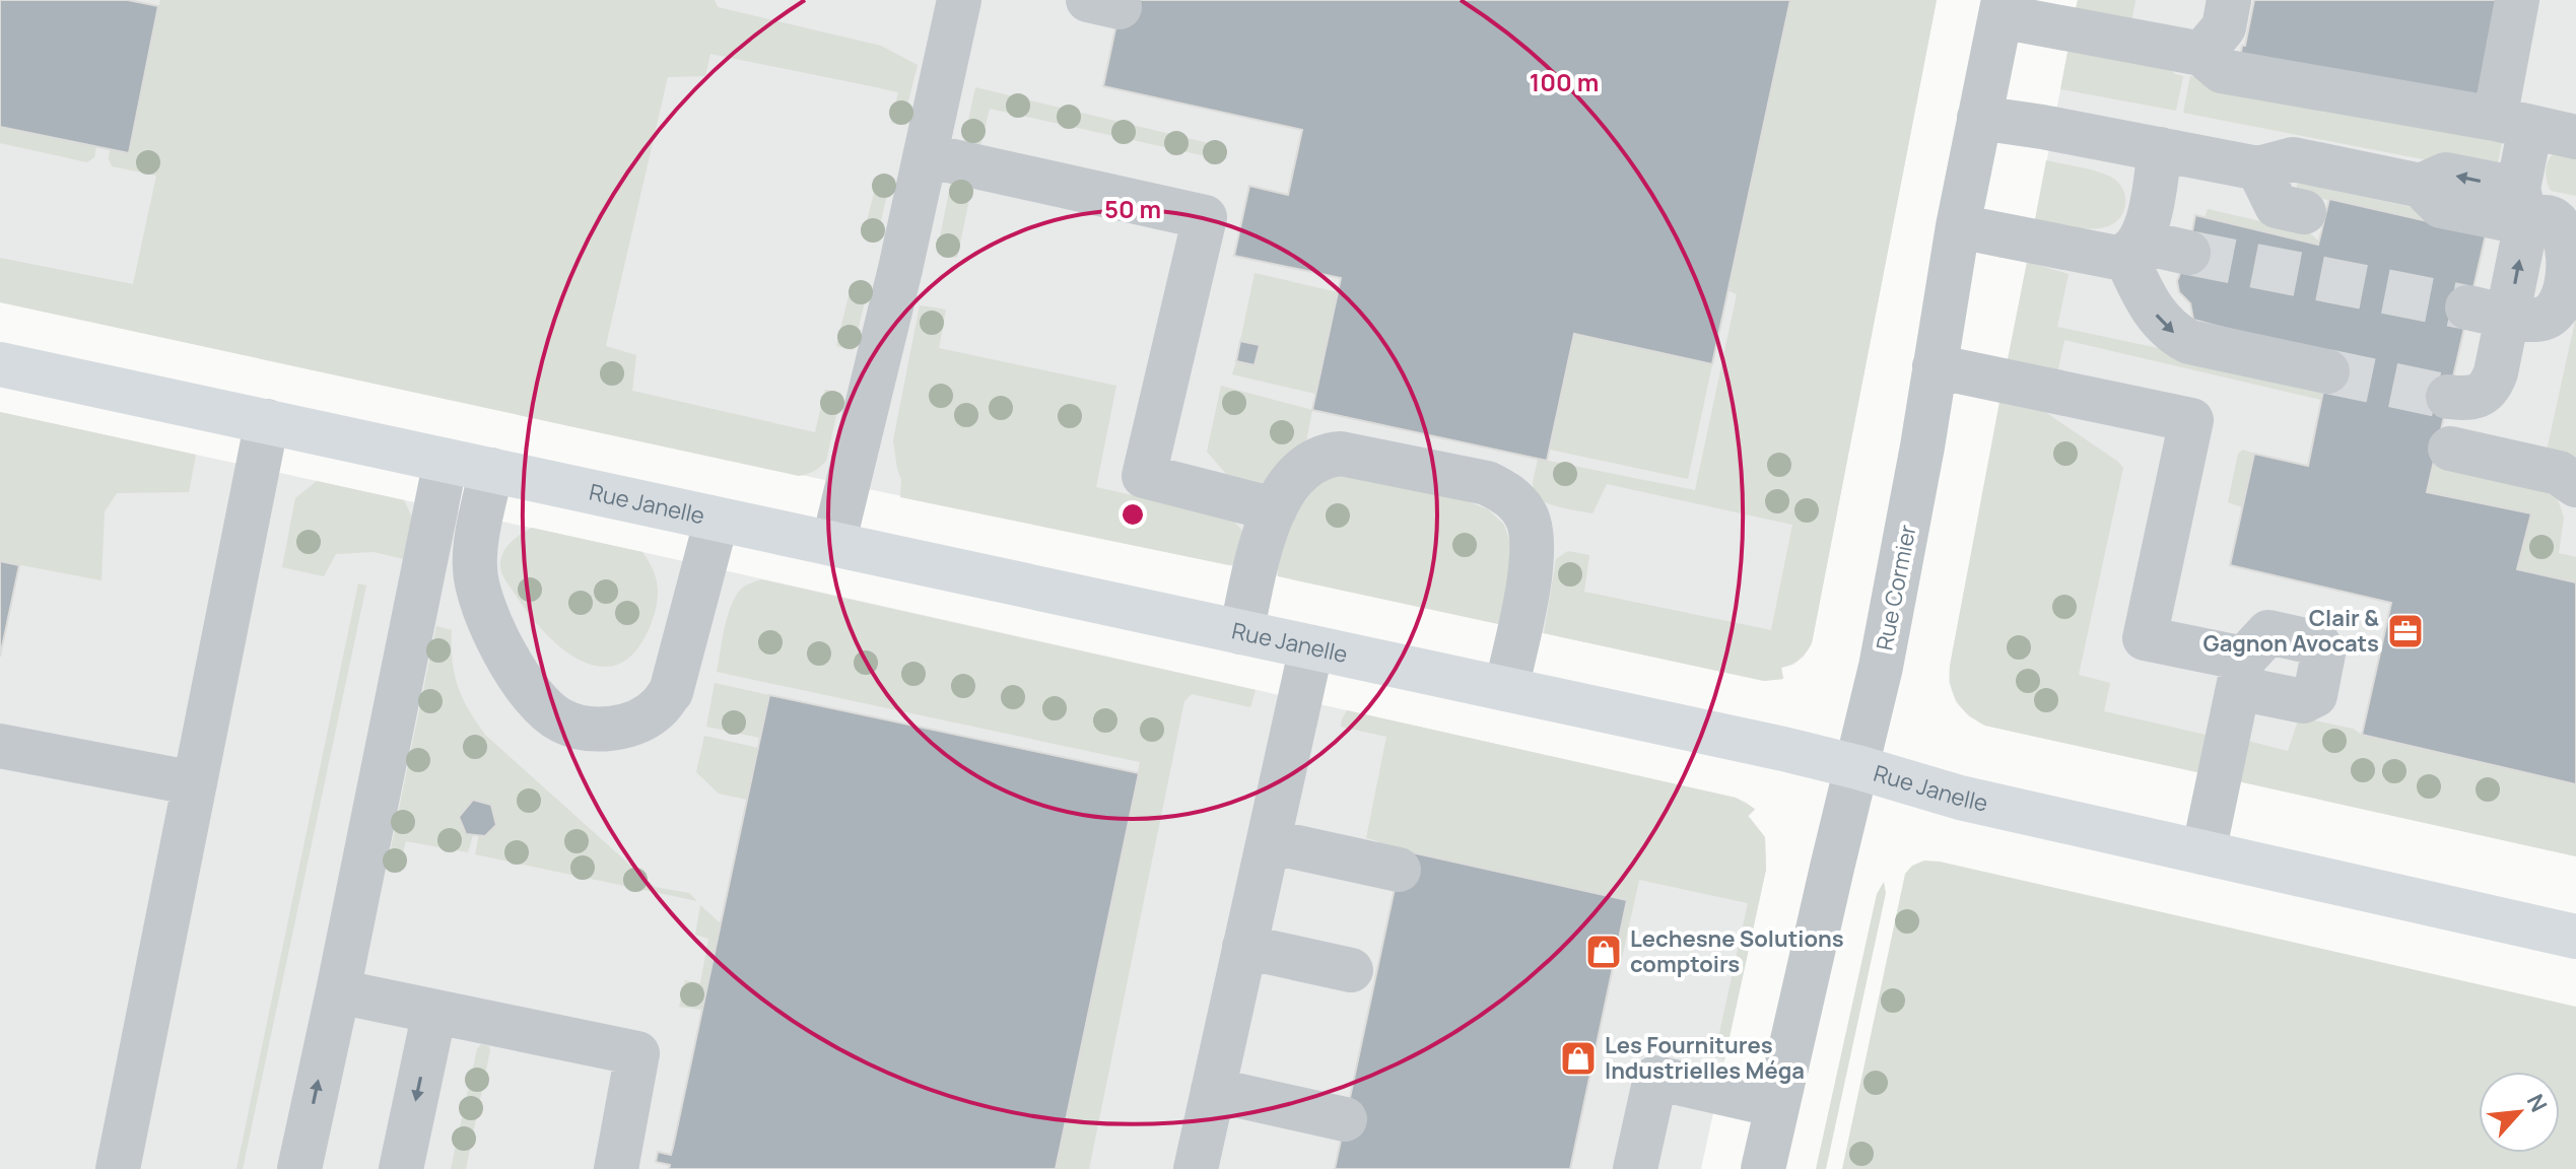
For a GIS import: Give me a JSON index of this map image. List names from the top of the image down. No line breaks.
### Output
{"streets":{"main road":["Rue Janelle"],"street":["Rue Cormier"]},"crossings":[["Rue Janelle","Rue Cormier"]],"places":{"office":["Clair & Gagnon Avocats"],"shop":["Lechesne Solutions comptoirs","Les Fournitures Industrielles Méga"]},"north":"top right","rings":["100 m","50 m"]}
